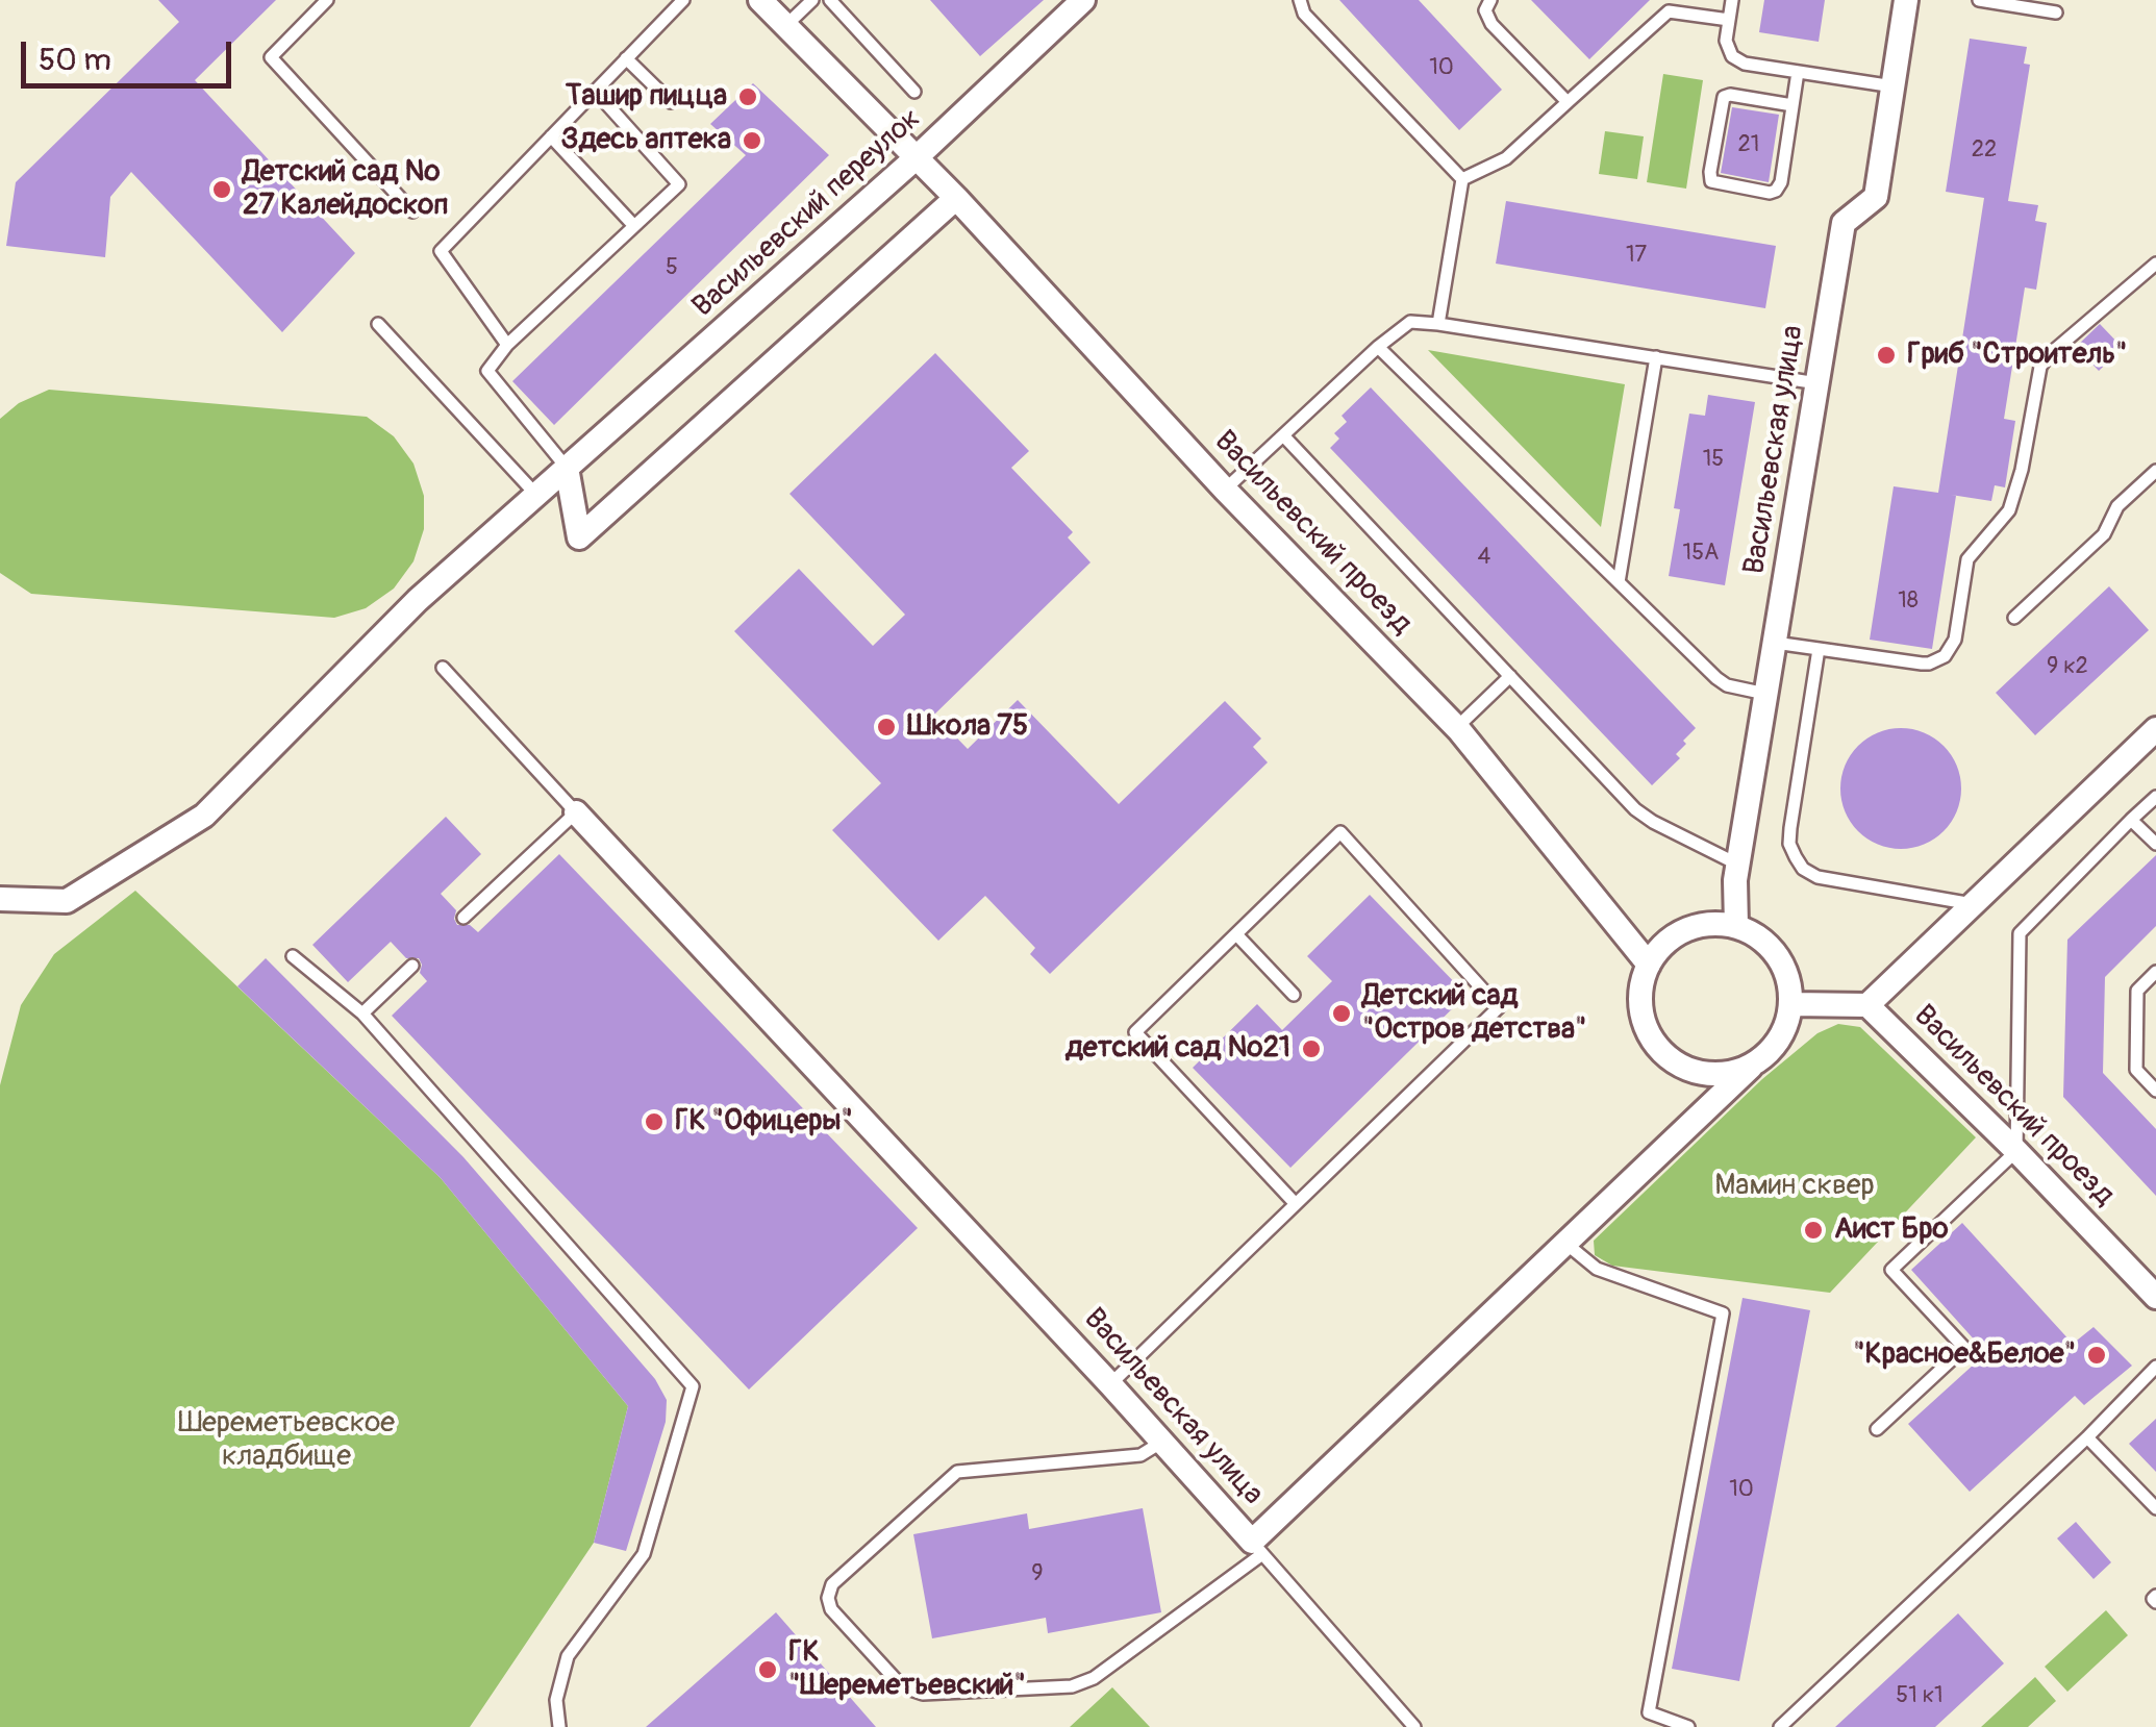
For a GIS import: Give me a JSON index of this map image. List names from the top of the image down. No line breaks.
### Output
{"streets":{"street":["Васильевский переулок","Васильевская улица","Васильевский проезд"]},"crossings":[["Васильевский переулок","Васильевский проезд"],["Васильевская улица","Васильевский проезд"]],"parks":["Мамин сквер","Шереметьевское кладбище"],"places":["Ташир пицца","Здесь аптека","Детский сад № 27 Калейдоскоп","Гриб \"Строитель\"","Школа 75","Детский сад \"Остров детства\"","детский сад №21","ГК \"Офицеры\"","Аист Бро","\"Красное&Белое\"","ГК \"Шереметьевский\""],"house_numbers":["10","21","22","17","5","15","15А","4","18","9 к2","10","9","51 к1"],"scale_bar":"50 m"}
